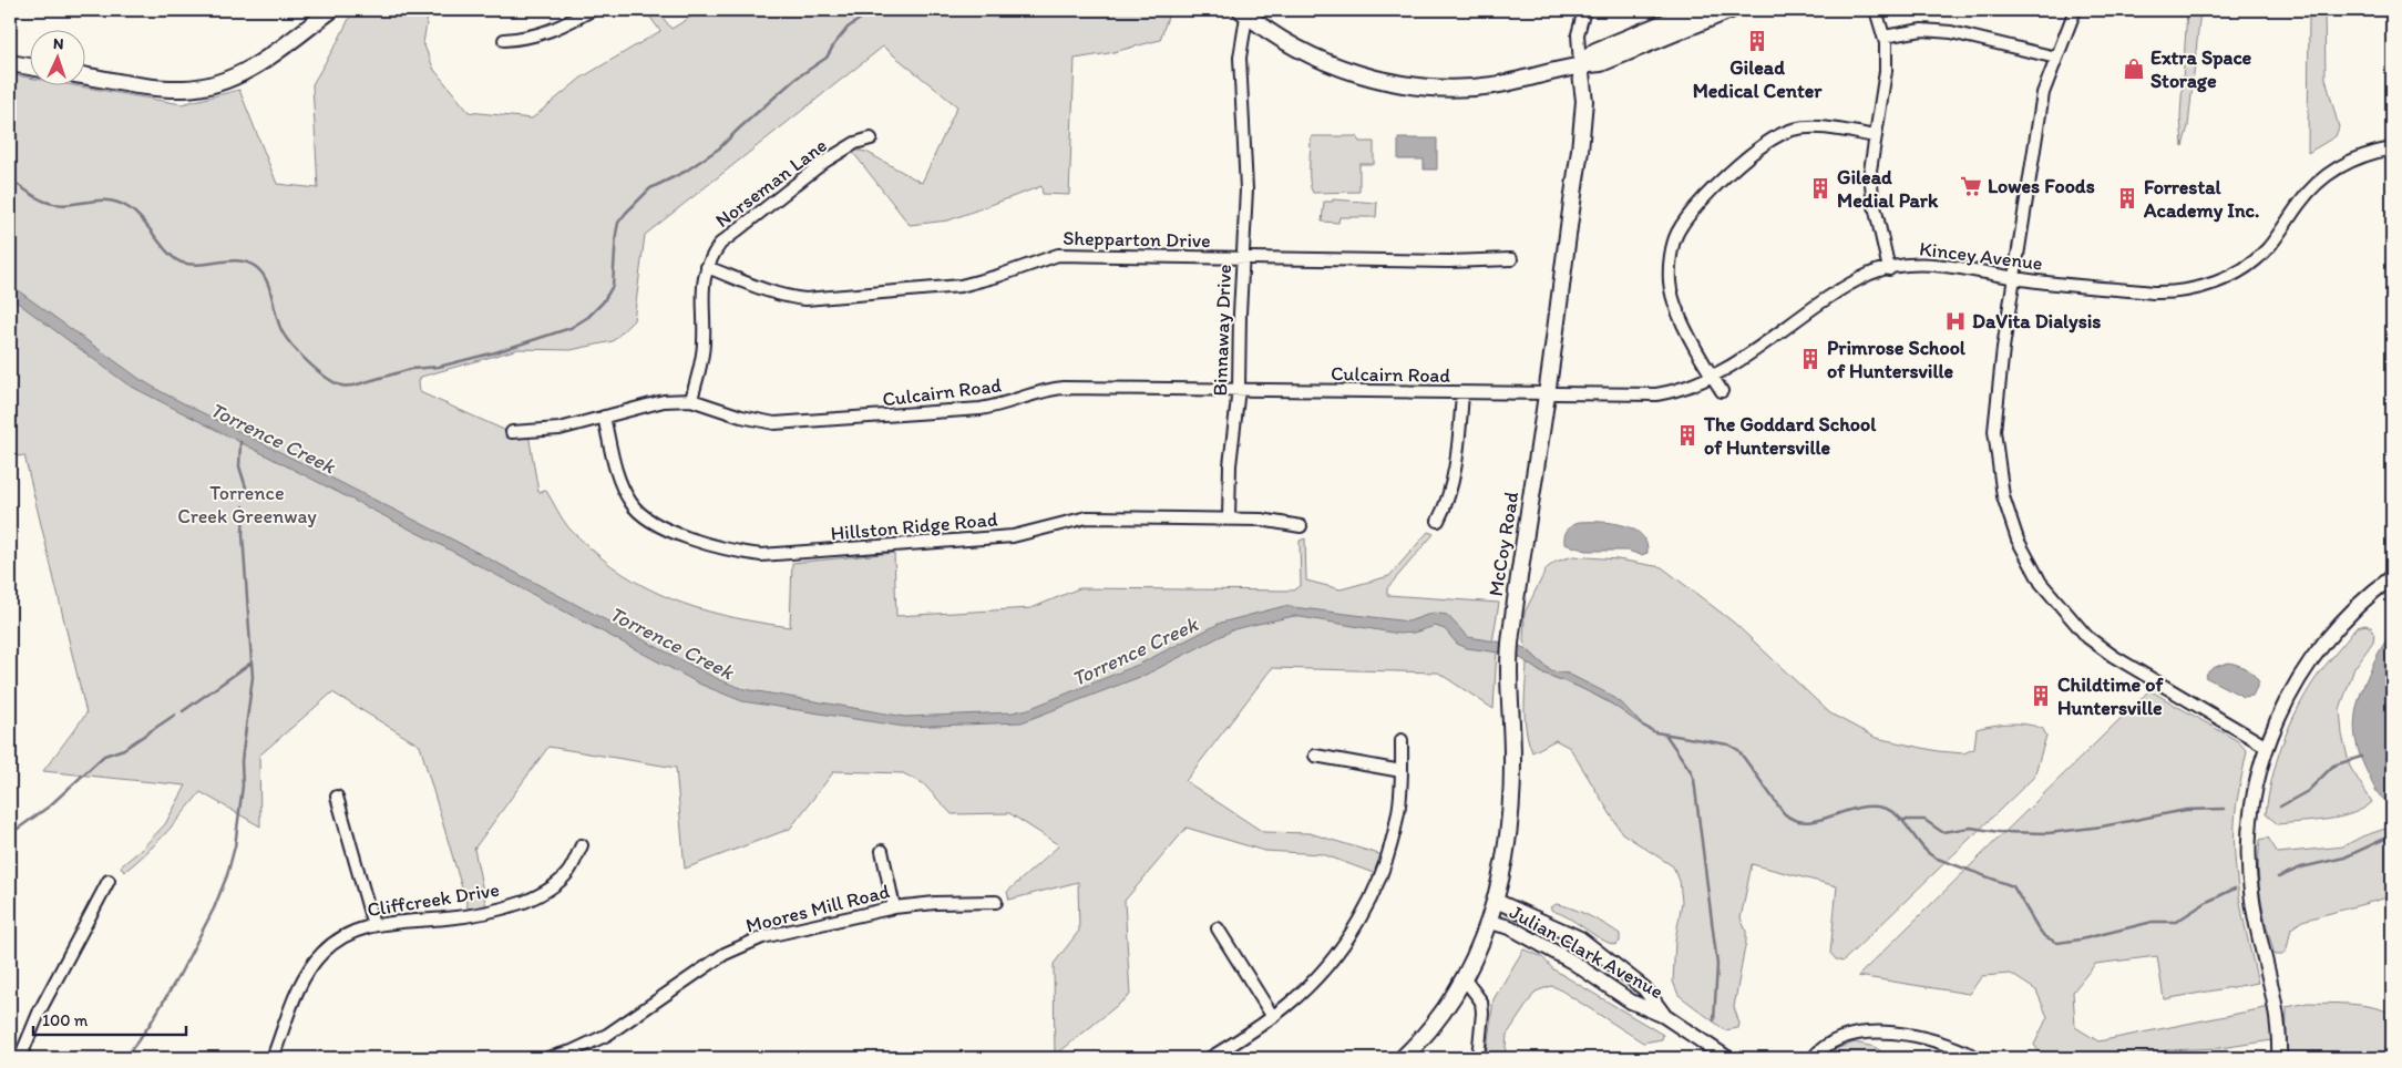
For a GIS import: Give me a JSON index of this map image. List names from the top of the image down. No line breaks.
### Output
{"streets":{"main road":["McCoy Road"],"street":["Norseman Lane","Shepparton Drive","Kincey Avenue","Binnaway Drive","Culcairn Road","Hillston Ridge Road","Cliffcreek Drive","Moores Mill Road","Julian Clark Avenue"]},"crossings":[["Norseman Lane","Shepparton Drive"],["Norseman Lane","Culcairn Road"],["Shepparton Drive","Binnaway Drive"],["Kincey Avenue","Culcairn Road"],["Kincey Avenue","McCoy Road"],["Binnaway Drive","Culcairn Road"],["Binnaway Drive","Hillston Ridge Road"],["Culcairn Road","Hillston Ridge Road"],["Culcairn Road","McCoy Road"],["McCoy Road","Julian Clark Avenue"]],"water":["Torrence Creek"],"parks":["Torrence Creek Greenway"],"places":{"building":["Gilead Medical Center","Gilead Medial Park","Forrestal Academy Inc.","Primrose School of Huntersville","The Goddard School of Huntersville","Childtime of Huntersville"],"shop":["Extra Space Storage"],"supermarket":["Lowes Foods"],"hospital":["DaVita Dialysis"]},"scale_bar":"100 m","north":"top"}
